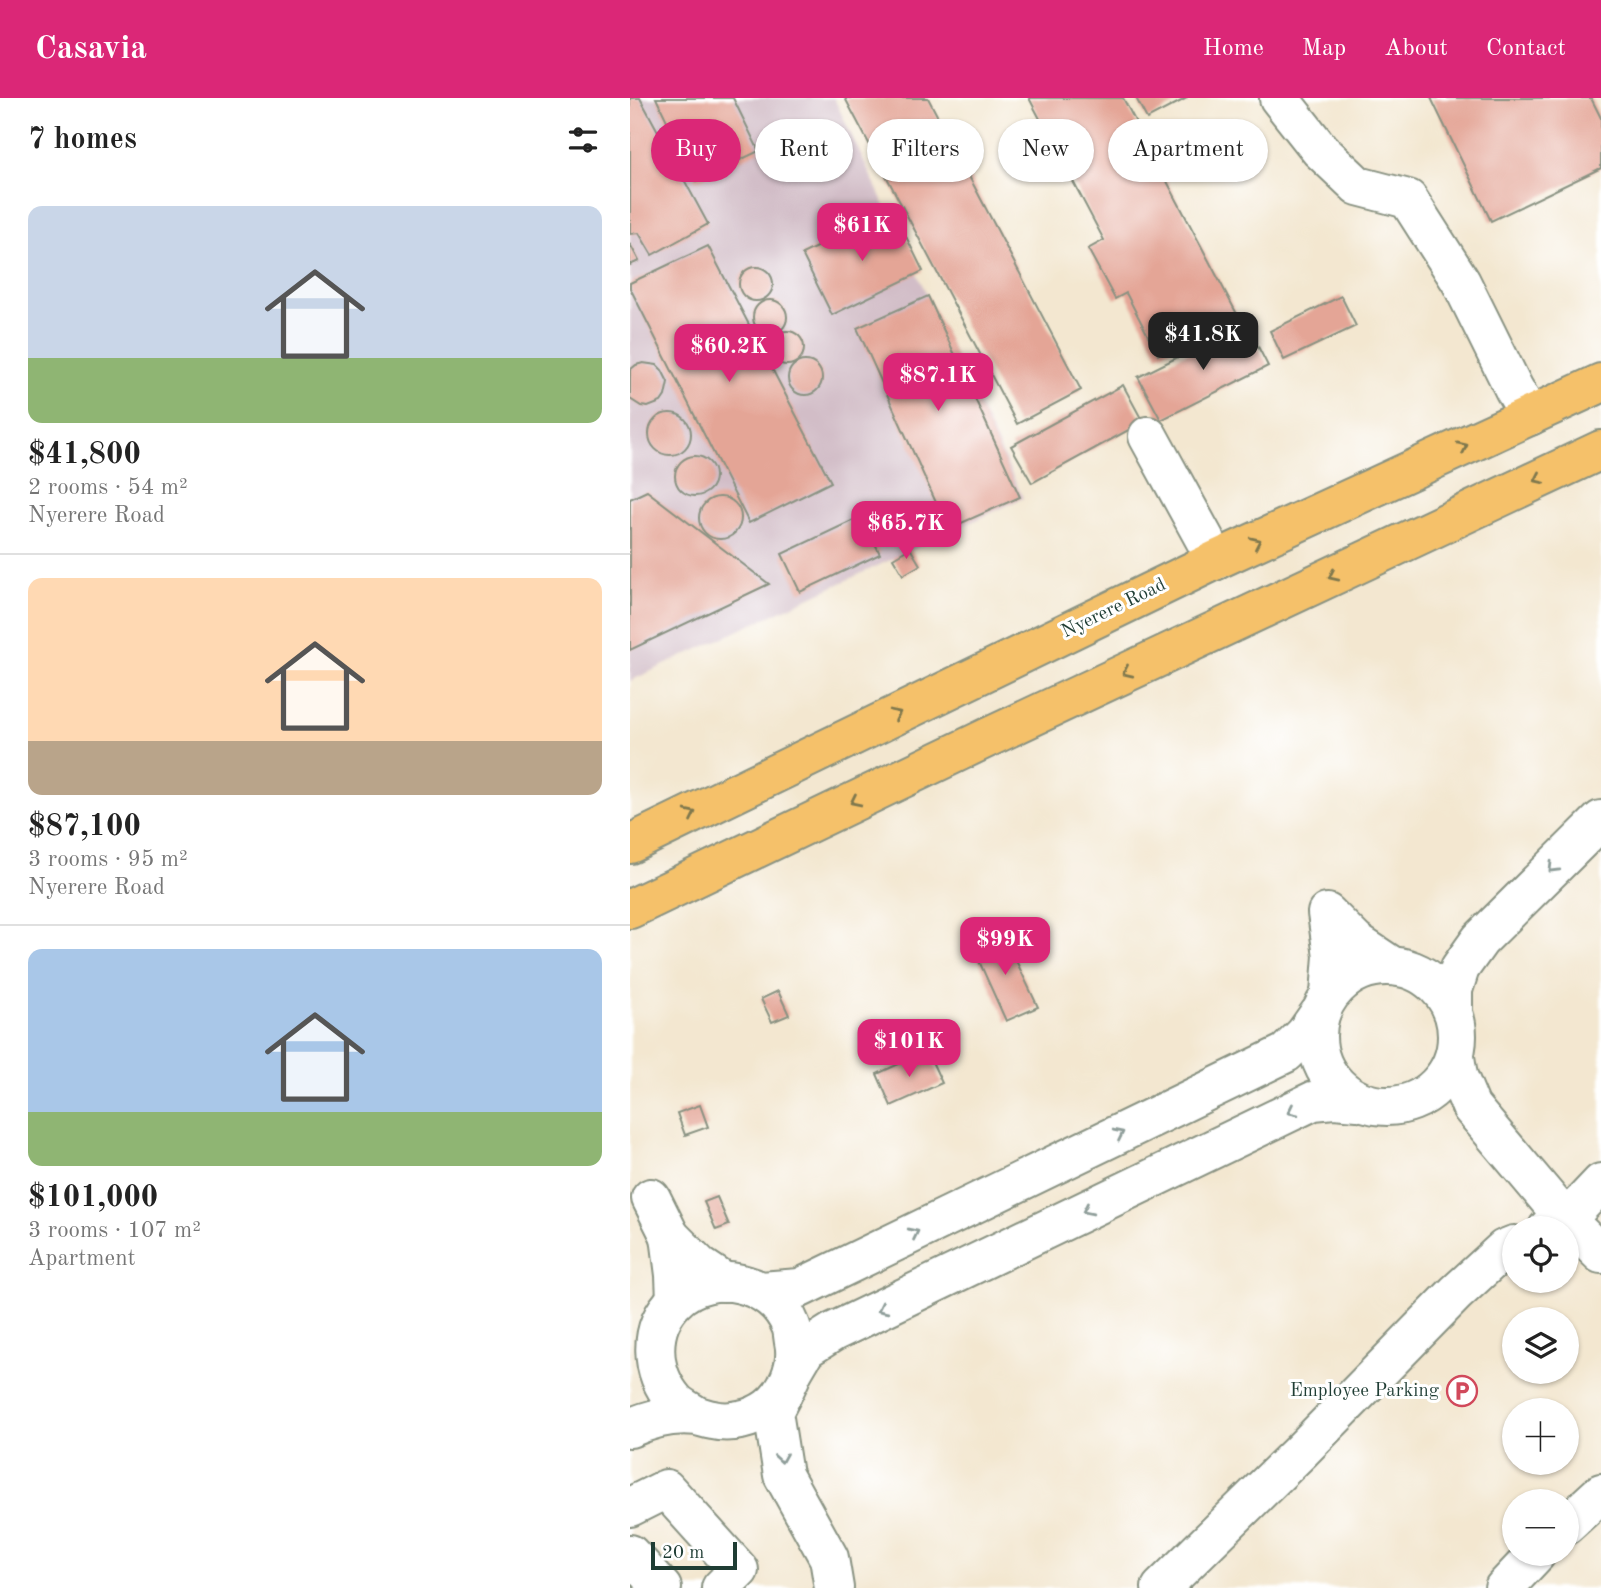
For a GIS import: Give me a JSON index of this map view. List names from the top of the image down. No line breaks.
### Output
{"streets":{"highway":["Nyerere Road"]},"places":{"parking":["Employee Parking"]},"scale_bar":"20 m","page":{"header":"Casavia","nav":["Home","Map","About","Contact"],"heading":"7 homes","chip":["Buy","Rent","Filters","New","Apartment"],"list":[{"name":"$41,800","note":"2 rooms · 54 m² · Nyerere Road"},{"name":"$87,100","note":"3 rooms · 95 m² · Nyerere Road"},{"name":"$101,000","note":"3 rooms · 107 m² · Apartment"}],"price":["$61K","$41.8K","$60.2K","$87.1K","$65.7K","$99K","$101K"],"map_buttons":["+","−"],"scale":"20 m"}}
